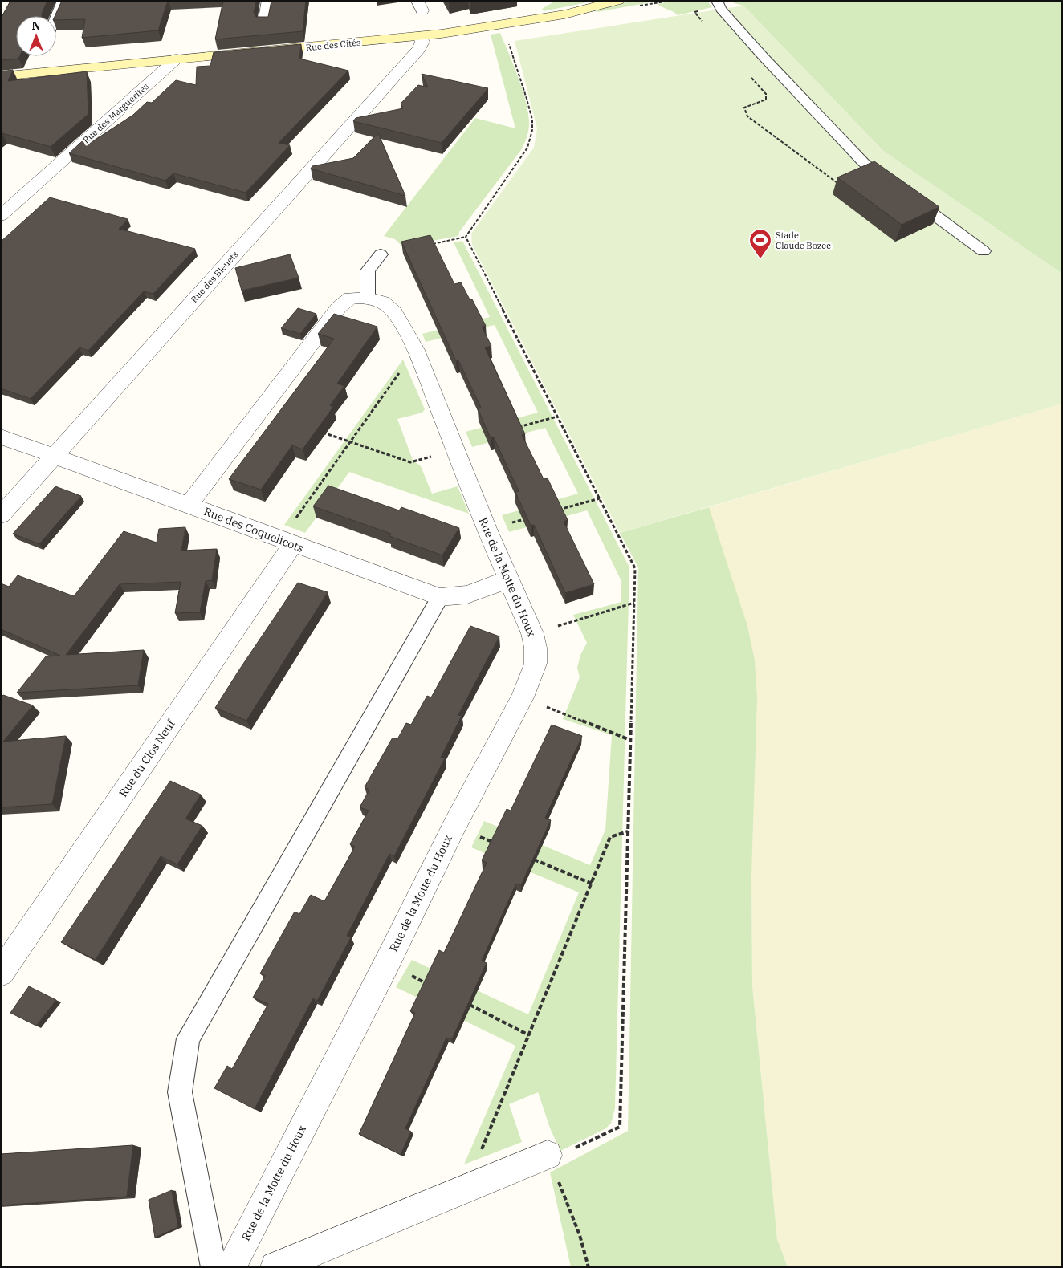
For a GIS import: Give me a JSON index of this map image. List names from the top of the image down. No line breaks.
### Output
{"streets":{"street":["Rue des Cités","Rue des Marguerites","Rue des Bleuets","Rue des Coquelicots","Rue de la Motte du Houx","Rue du Clos Neuf"]},"crossings":[["Rue des Cités","Rue des Marguerites"],["Rue des Cités","Rue des Bleuets"],["Rue des Bleuets","Rue des Coquelicots"],["Rue des Coquelicots","Rue de la Motte du Houx"],["Rue des Coquelicots","Rue du Clos Neuf"]],"places":{"sports":["Stade Claude Bozec"]},"north":"top"}
